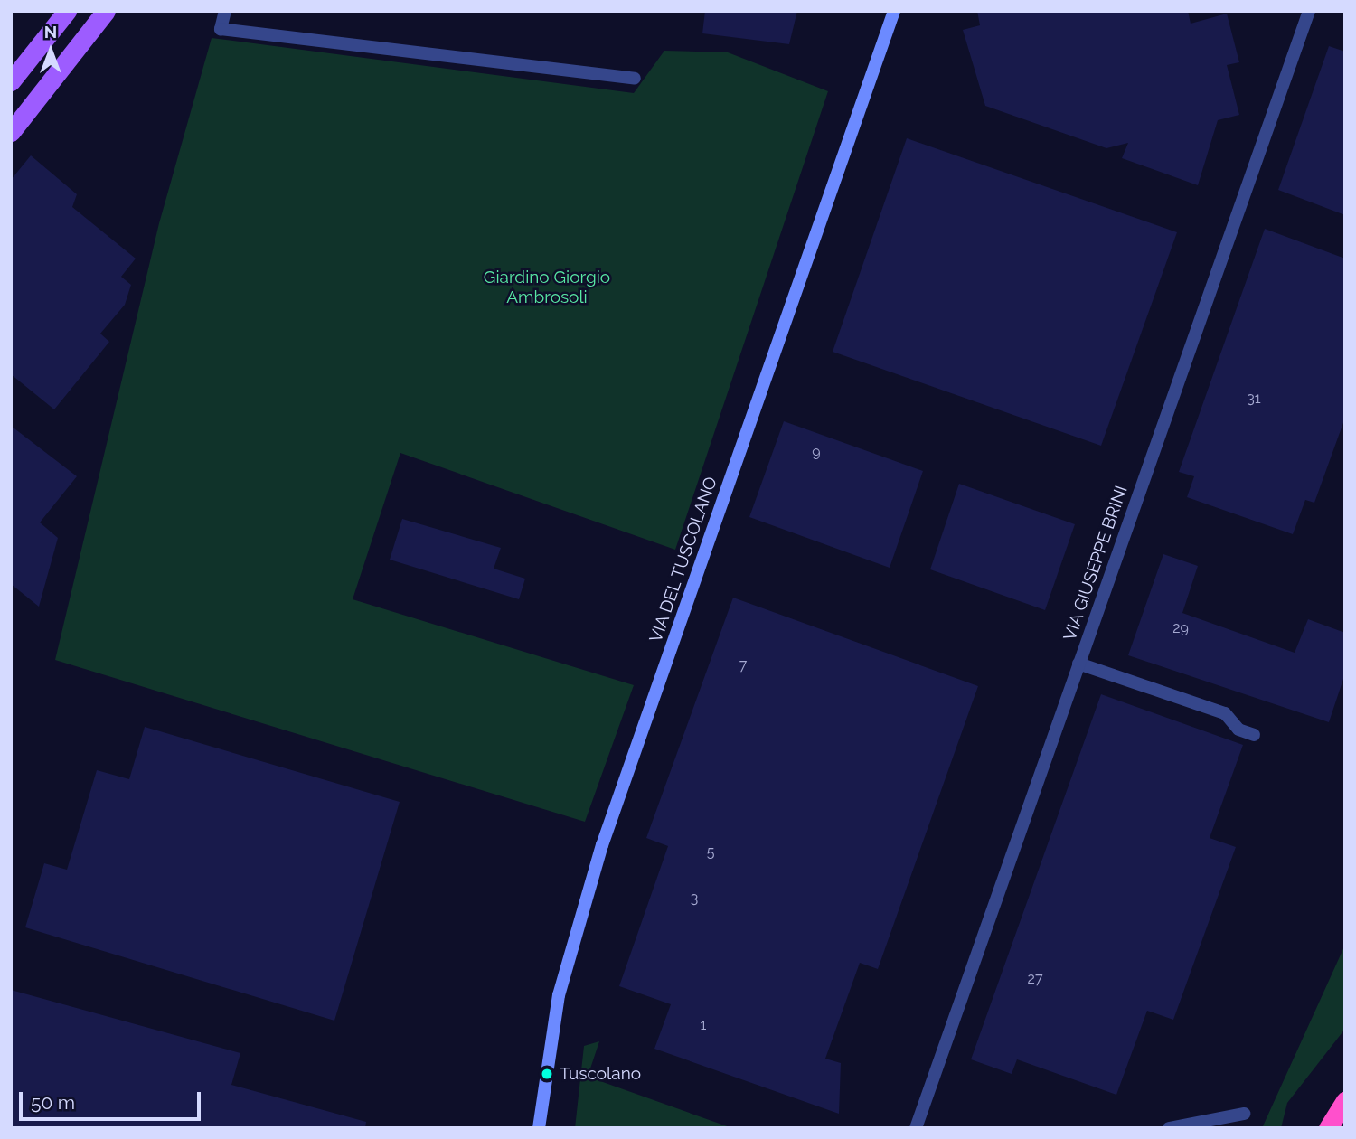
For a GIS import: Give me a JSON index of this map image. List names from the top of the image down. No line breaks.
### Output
{"streets":{"street":["VIA DEL TUSCOLANO","VIA GIUSEPPE BRINI"]},"parks":["Giardino Giorgio Ambrosoli"],"places":["Tuscolano"],"house_numbers":["31","9","29","7","5","3","27","1"],"scale_bar":"50 m","north":"top"}
